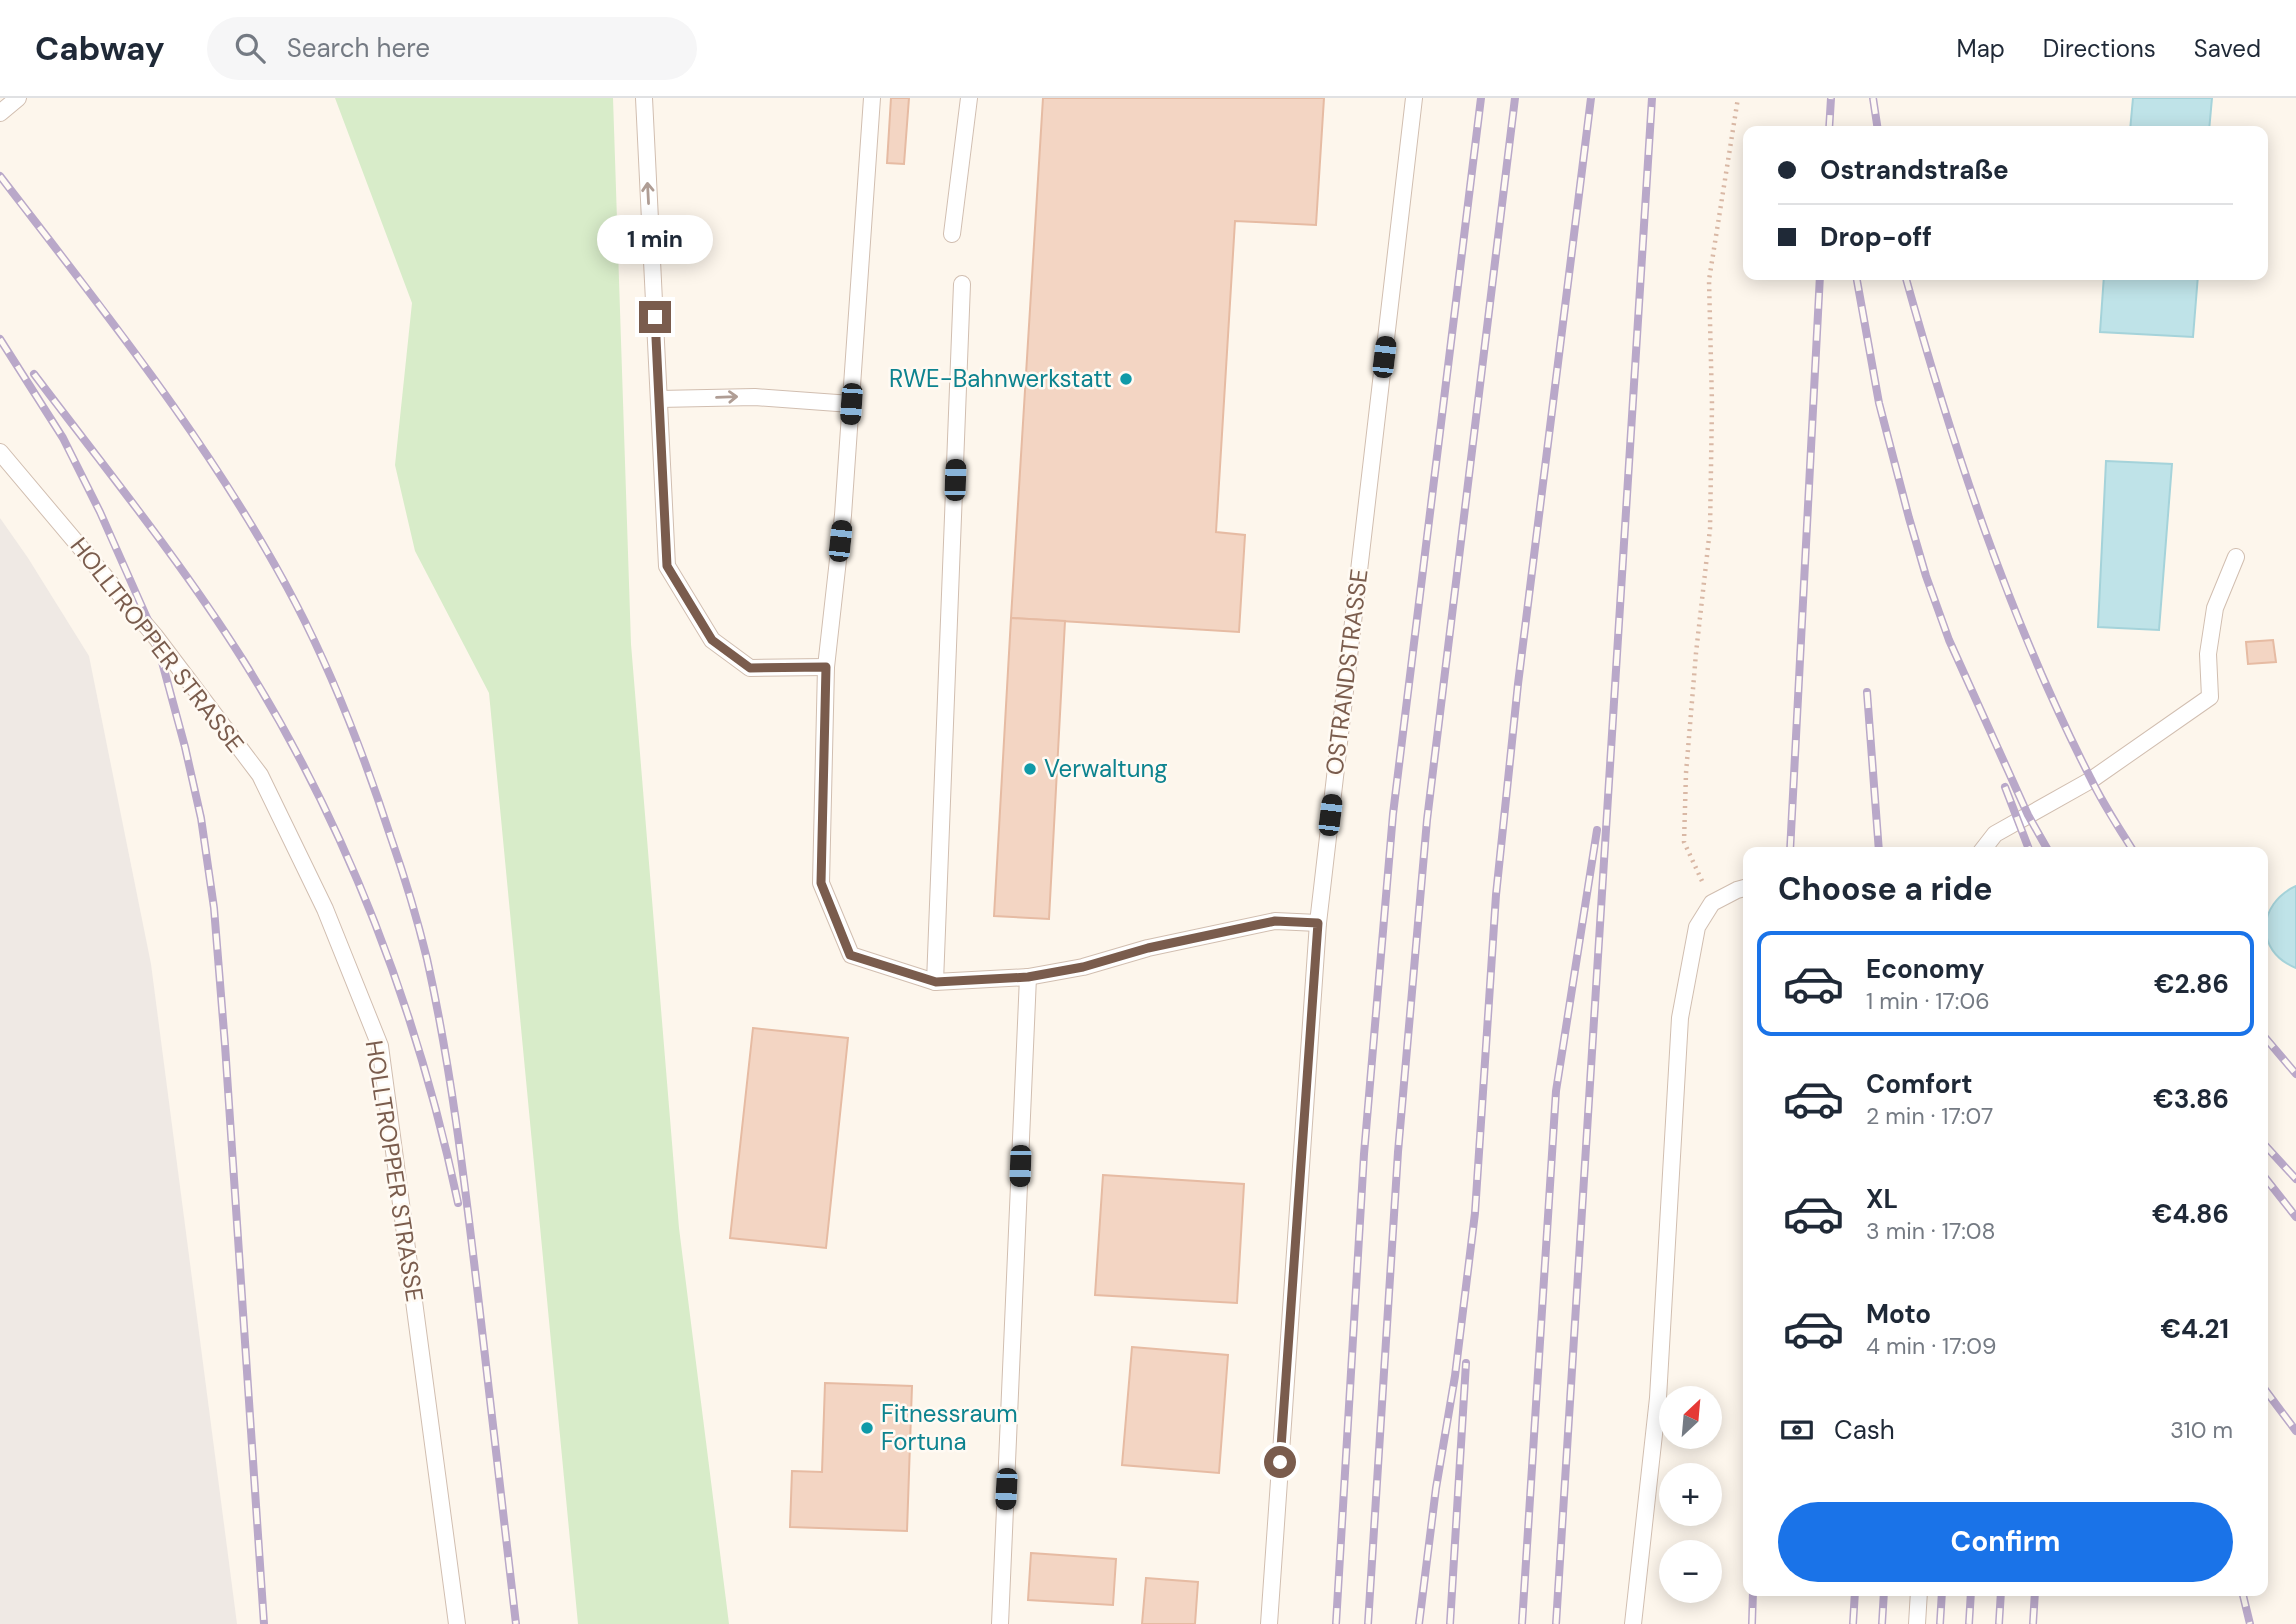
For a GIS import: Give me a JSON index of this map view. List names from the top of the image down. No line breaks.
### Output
{"streets":{"lane":["HOLLTROPPER STRASSE","OSTRANDSTRASSE"]},"places":["RWE-Bahnwerkstatt","Verwaltung","Fitnessraum Fortuna"],"north":"top right","page":{"header":"Cabway","search":"Search here","nav":["Map","Directions","Saved"],"banner":["Ostrandstraße","Drop-off"],"bubble":"1 min","heading":"Choose a ride","list":[{"name":"Economy","note":"1 min · 17:06","value":"€2.86"},{"name":"Comfort","note":"2 min · 17:07","value":"€3.86"},{"name":"XL","note":"3 min · 17:08","value":"€4.86"},{"name":"Moto","note":"4 min · 17:09","value":"€4.21"}],"map_buttons":["+","−"],"pay":["Cash","310 m"],"buttons":"Confirm"}}
